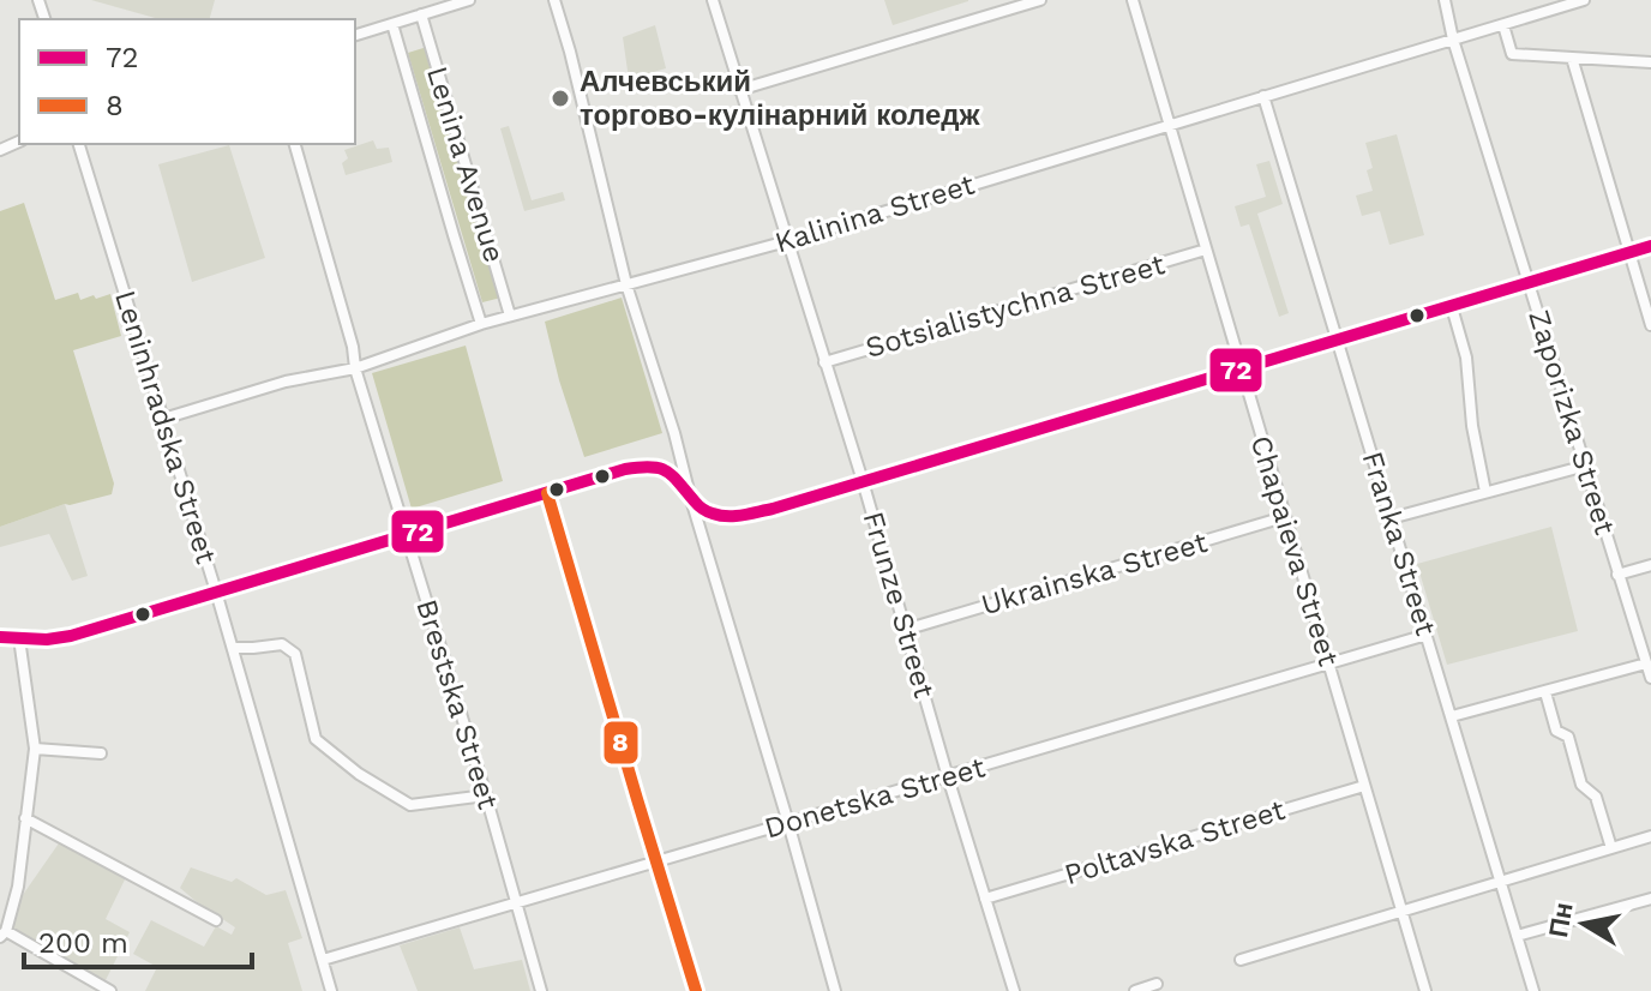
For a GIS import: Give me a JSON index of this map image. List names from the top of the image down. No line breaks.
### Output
{"streets":{"street":["Lenina Avenue","Kalinina Street","Sotsialistychna Street","Zaporizka Street","Leninhradska Street","Franka Street","Chapaieva Street","Ukrainska Street","Frunze Street","Brestska Street","Donetska Street","Poltavska Street"]},"crossings":[["Lenina Avenue","Kalinina Street"],["Kalinina Street","Zaporizka Street"],["Kalinina Street","Leninhradska Street"],["Kalinina Street","Franka Street"],["Kalinina Street","Chapaieva Street"],["Kalinina Street","Frunze Street"],["Kalinina Street","Brestska Street"],["Sotsialistychna Street","Chapaieva Street"],["Sotsialistychna Street","Frunze Street"],["Leninhradska Street","Donetska Street"],["Franka Street","Donetska Street"],["Chapaieva Street","Ukrainska Street"],["Chapaieva Street","Donetska Street"],["Chapaieva Street","Poltavska Street"],["Ukrainska Street","Frunze Street"],["Frunze Street","Donetska Street"],["Frunze Street","Poltavska Street"],["Brestska Street","Donetska Street"]],"places":["Алчевський торгово-кулінарний коледж"],"lines":["transit line 72","transit line 8"],"legend":["72","8"],"scale_bar":"200 m","north":"left"}
